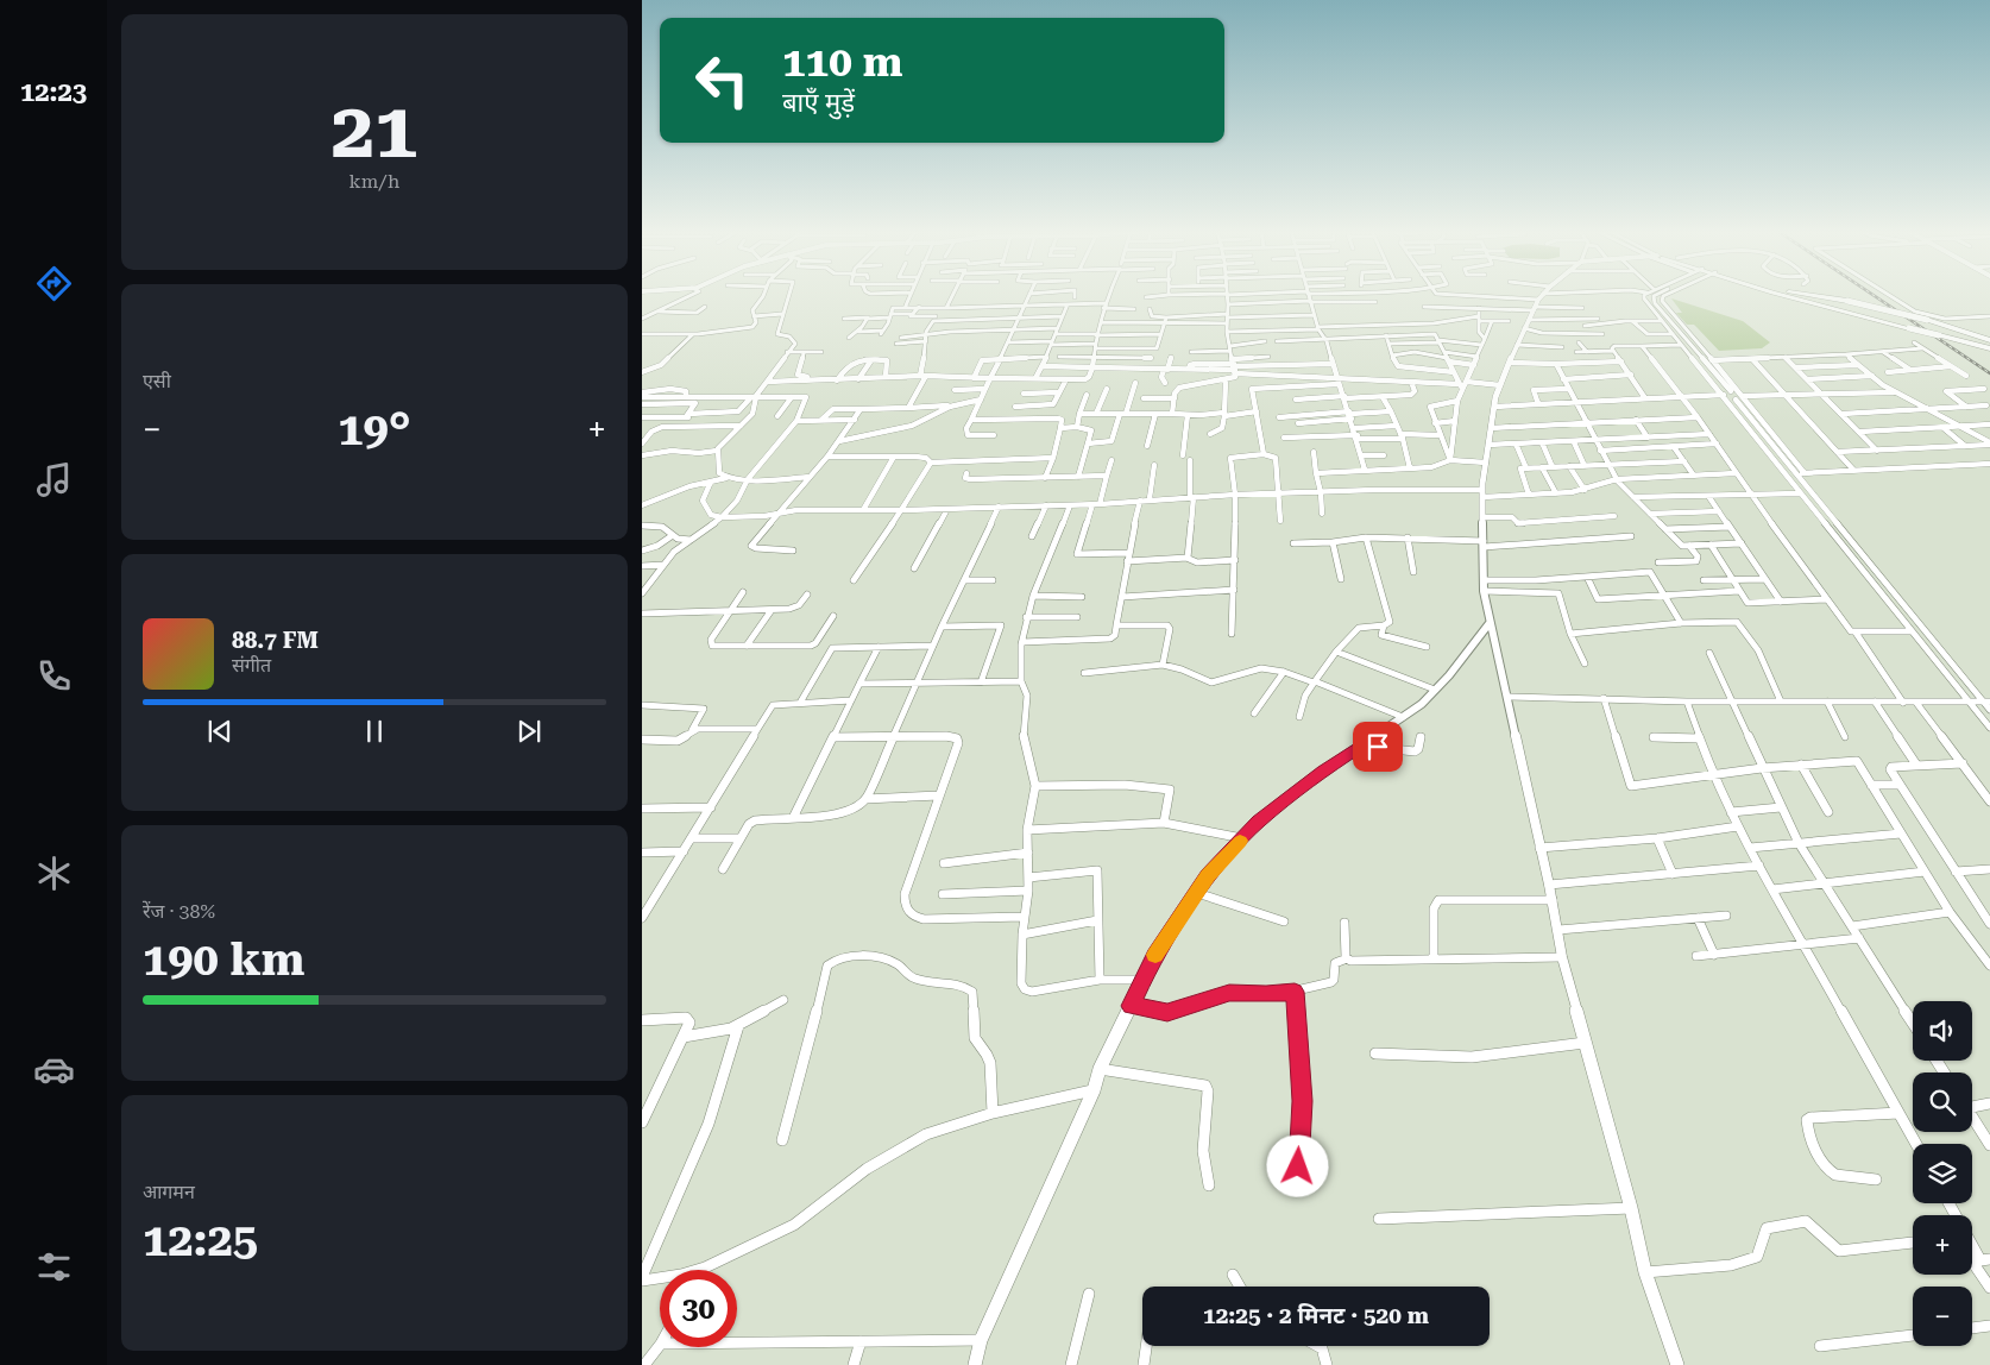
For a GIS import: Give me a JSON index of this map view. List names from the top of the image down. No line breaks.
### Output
{"page":{"tabs":"12:23","tile":[["21","km/h"],"एसी",["रेंज · 38%","190 km"],["आगमन","12:25"]],"turn":["110 m","बाएँ मुड़ें"],"heat":["−","19°","+"],"song":["88.7 FM","संगीत"],"map_buttons":["+","−"],"limit":"30","trip":"12:25 · 2 मिनट · 520 m"}}
